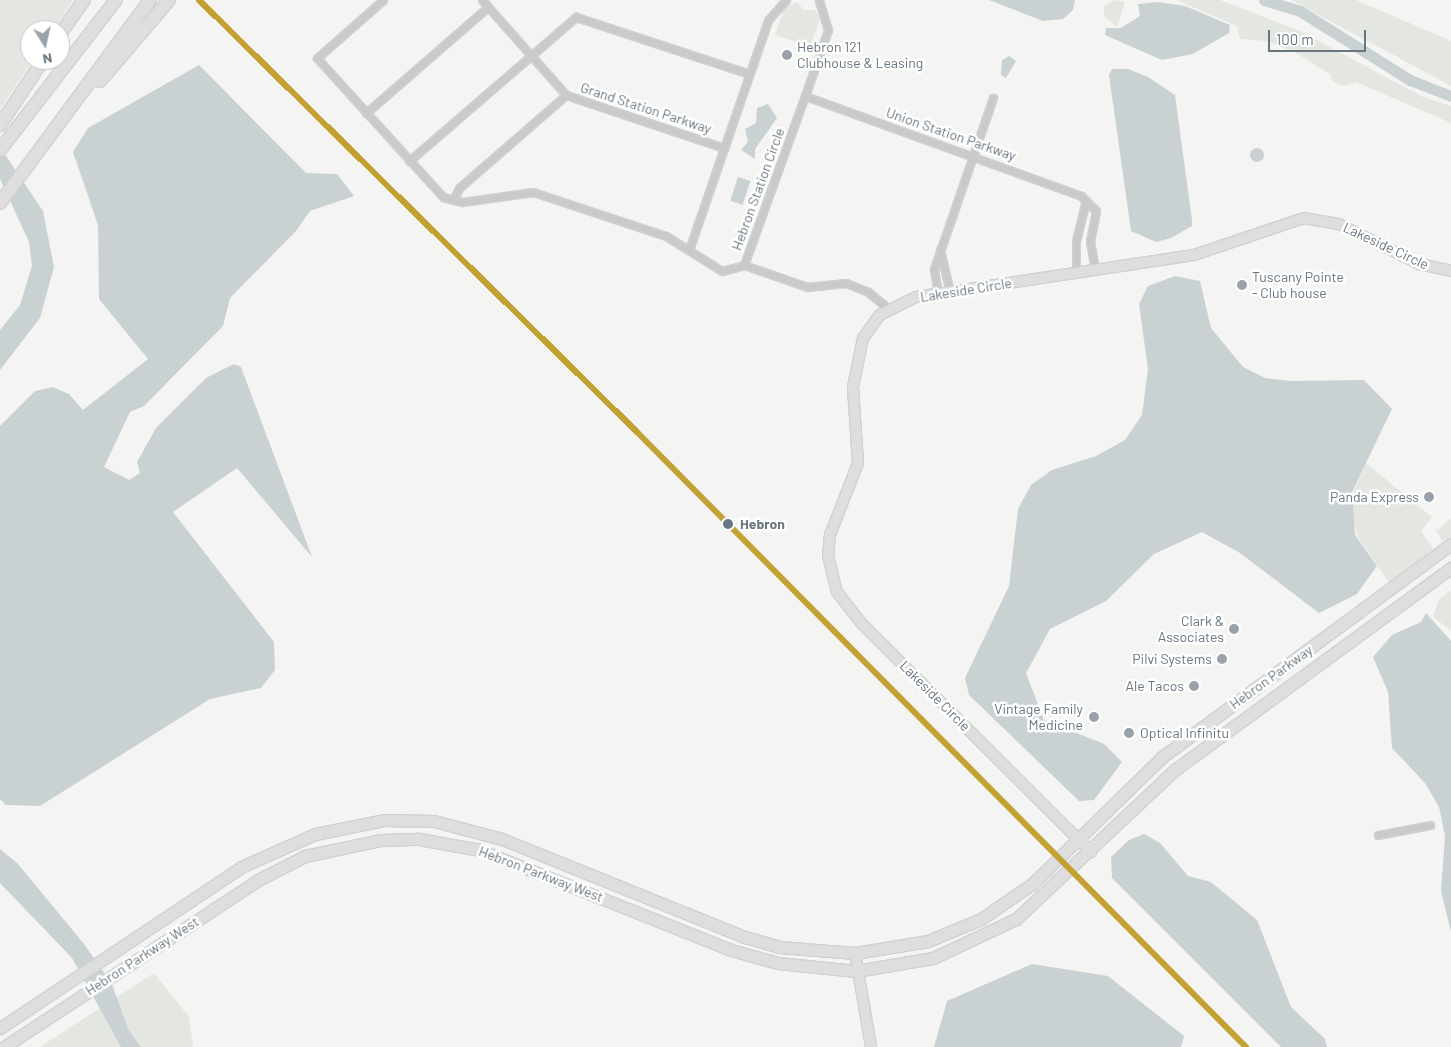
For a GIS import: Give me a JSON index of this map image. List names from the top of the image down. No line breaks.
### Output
{"streets":{"main road":["Hebron Parkway","Hebron Parkway West"],"street":["Grand Station Parkway","Union Station Parkway","Hebron Station Circle","Lakeside Circle"]},"crossings":[["Union Station Parkway","Hebron Station Circle"],["Lakeside Circle","Hebron Parkway"],["Hebron Parkway","Hebron Parkway West"]],"places":["Hebron 121 Clubhouse & Leasing","Tuscany Pointe - Club house","Panda Express","Hebron","Clark & Associates","Pilvi Systems","Ale Tacos","Vintage Family Medicine","Optical Infinitu"],"scale_bar":"100 m","north":"bottom"}
